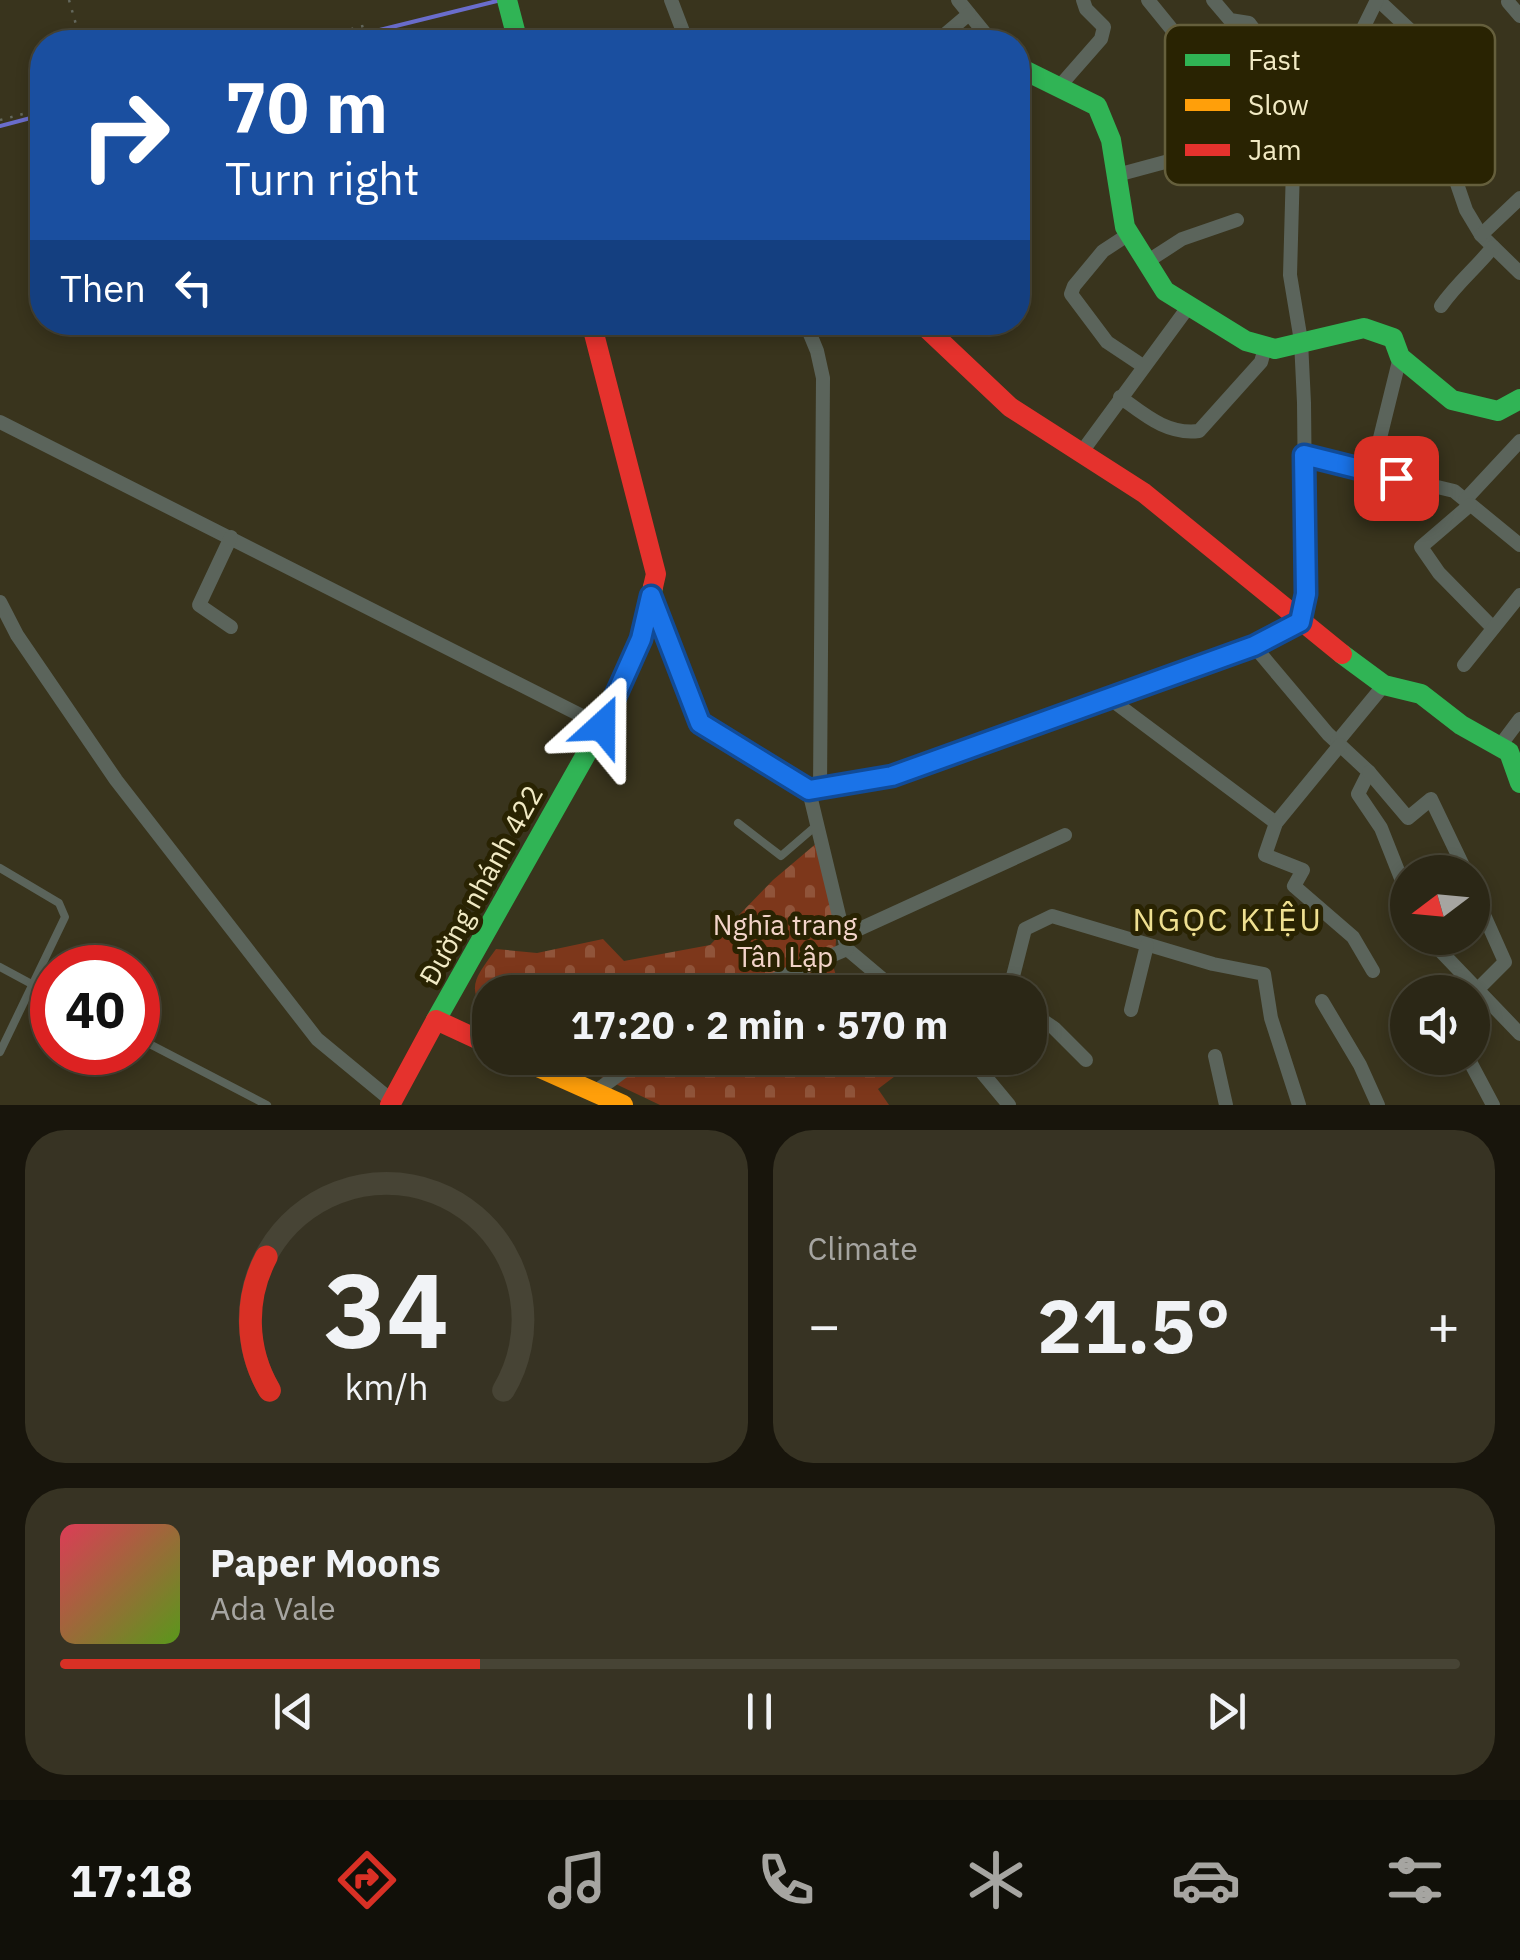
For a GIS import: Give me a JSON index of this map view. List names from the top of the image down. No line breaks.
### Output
{"streets":{"street":["Đường nhánh 422"]},"districts":["NGỌC KIỆU"],"parks":["Nghĩa trang Tân Lập"],"legend":["Fast","Slow","Jam"],"north":"left","page":{"turn":["70 m","Turn right"],"then":"Then","limit":"40","trip":"17:20 · 2 min · 570 m","tile":"Climate","heat":["−","21.5°","+"],"song":["Paper Moons","Ada Vale"],"tabs":"17:18","gauge":["34","km/h"]}}
